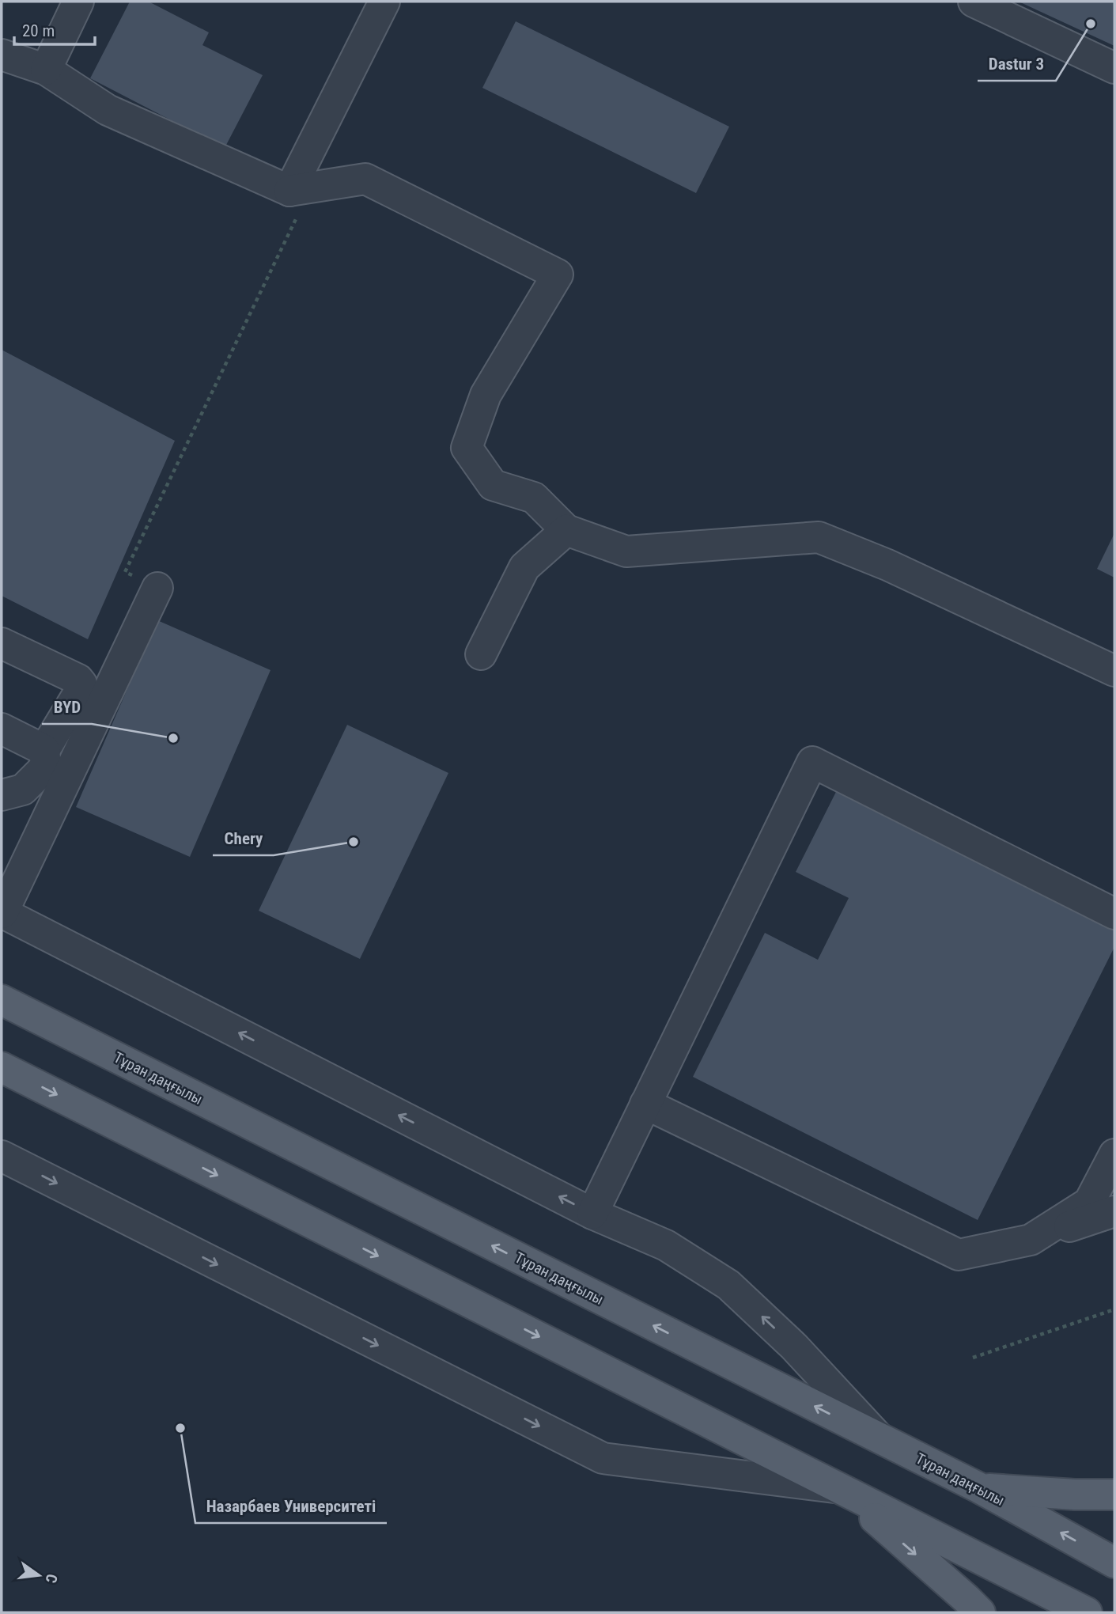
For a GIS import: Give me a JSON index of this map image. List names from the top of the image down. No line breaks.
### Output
{"streets":{"main road":["Тұран даңғылы"]},"places":["Dastur 3","BYD","Chery","Назарбаев Университеті"],"scale_bar":"20 m","north":"right"}
